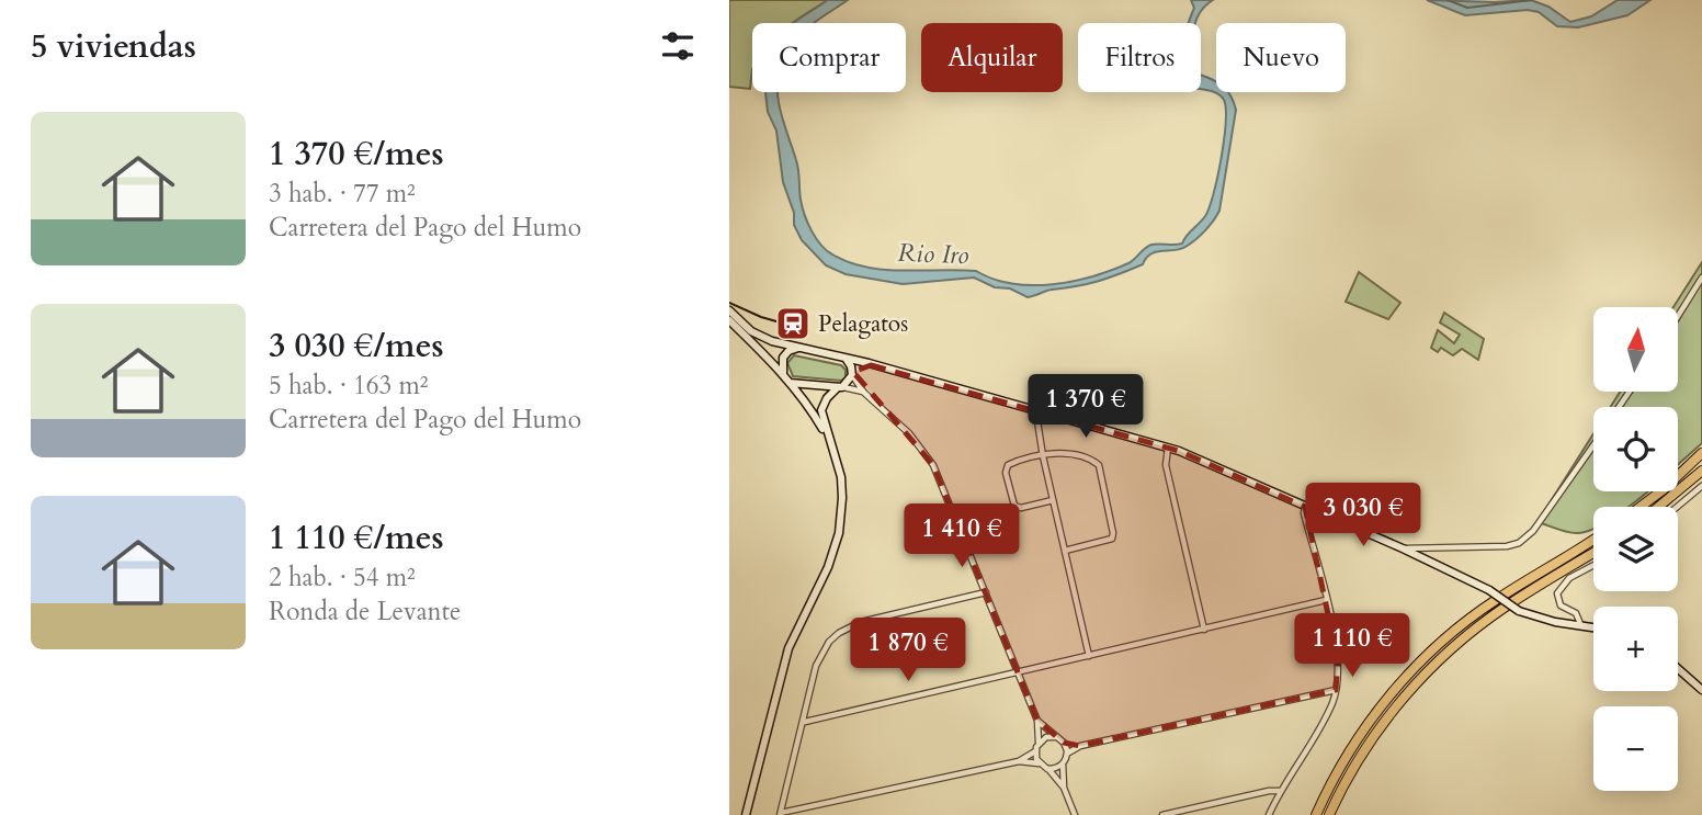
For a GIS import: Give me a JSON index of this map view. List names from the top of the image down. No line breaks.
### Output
{"water":["Rio Iro"],"places":{"station":["Pelagatos"]},"north":"top","page":{"heading":"5 viviendas","chip":["Comprar","Alquilar","Filtros","Nuevo"],"list":[{"name":"1 370 €/mes","note":"3 hab. · 77 m² · Carretera del Pago del Humo"},{"name":"3 030 €/mes","note":"5 hab. · 163 m² · Carretera del Pago del Humo"},{"name":"1 110 €/mes","note":"2 hab. · 54 m² · Ronda de Levante"}],"map_buttons":["+","−"],"price":["1 370 €","3 030 €","1 410 €","1 110 €","1 870 €"]}}
